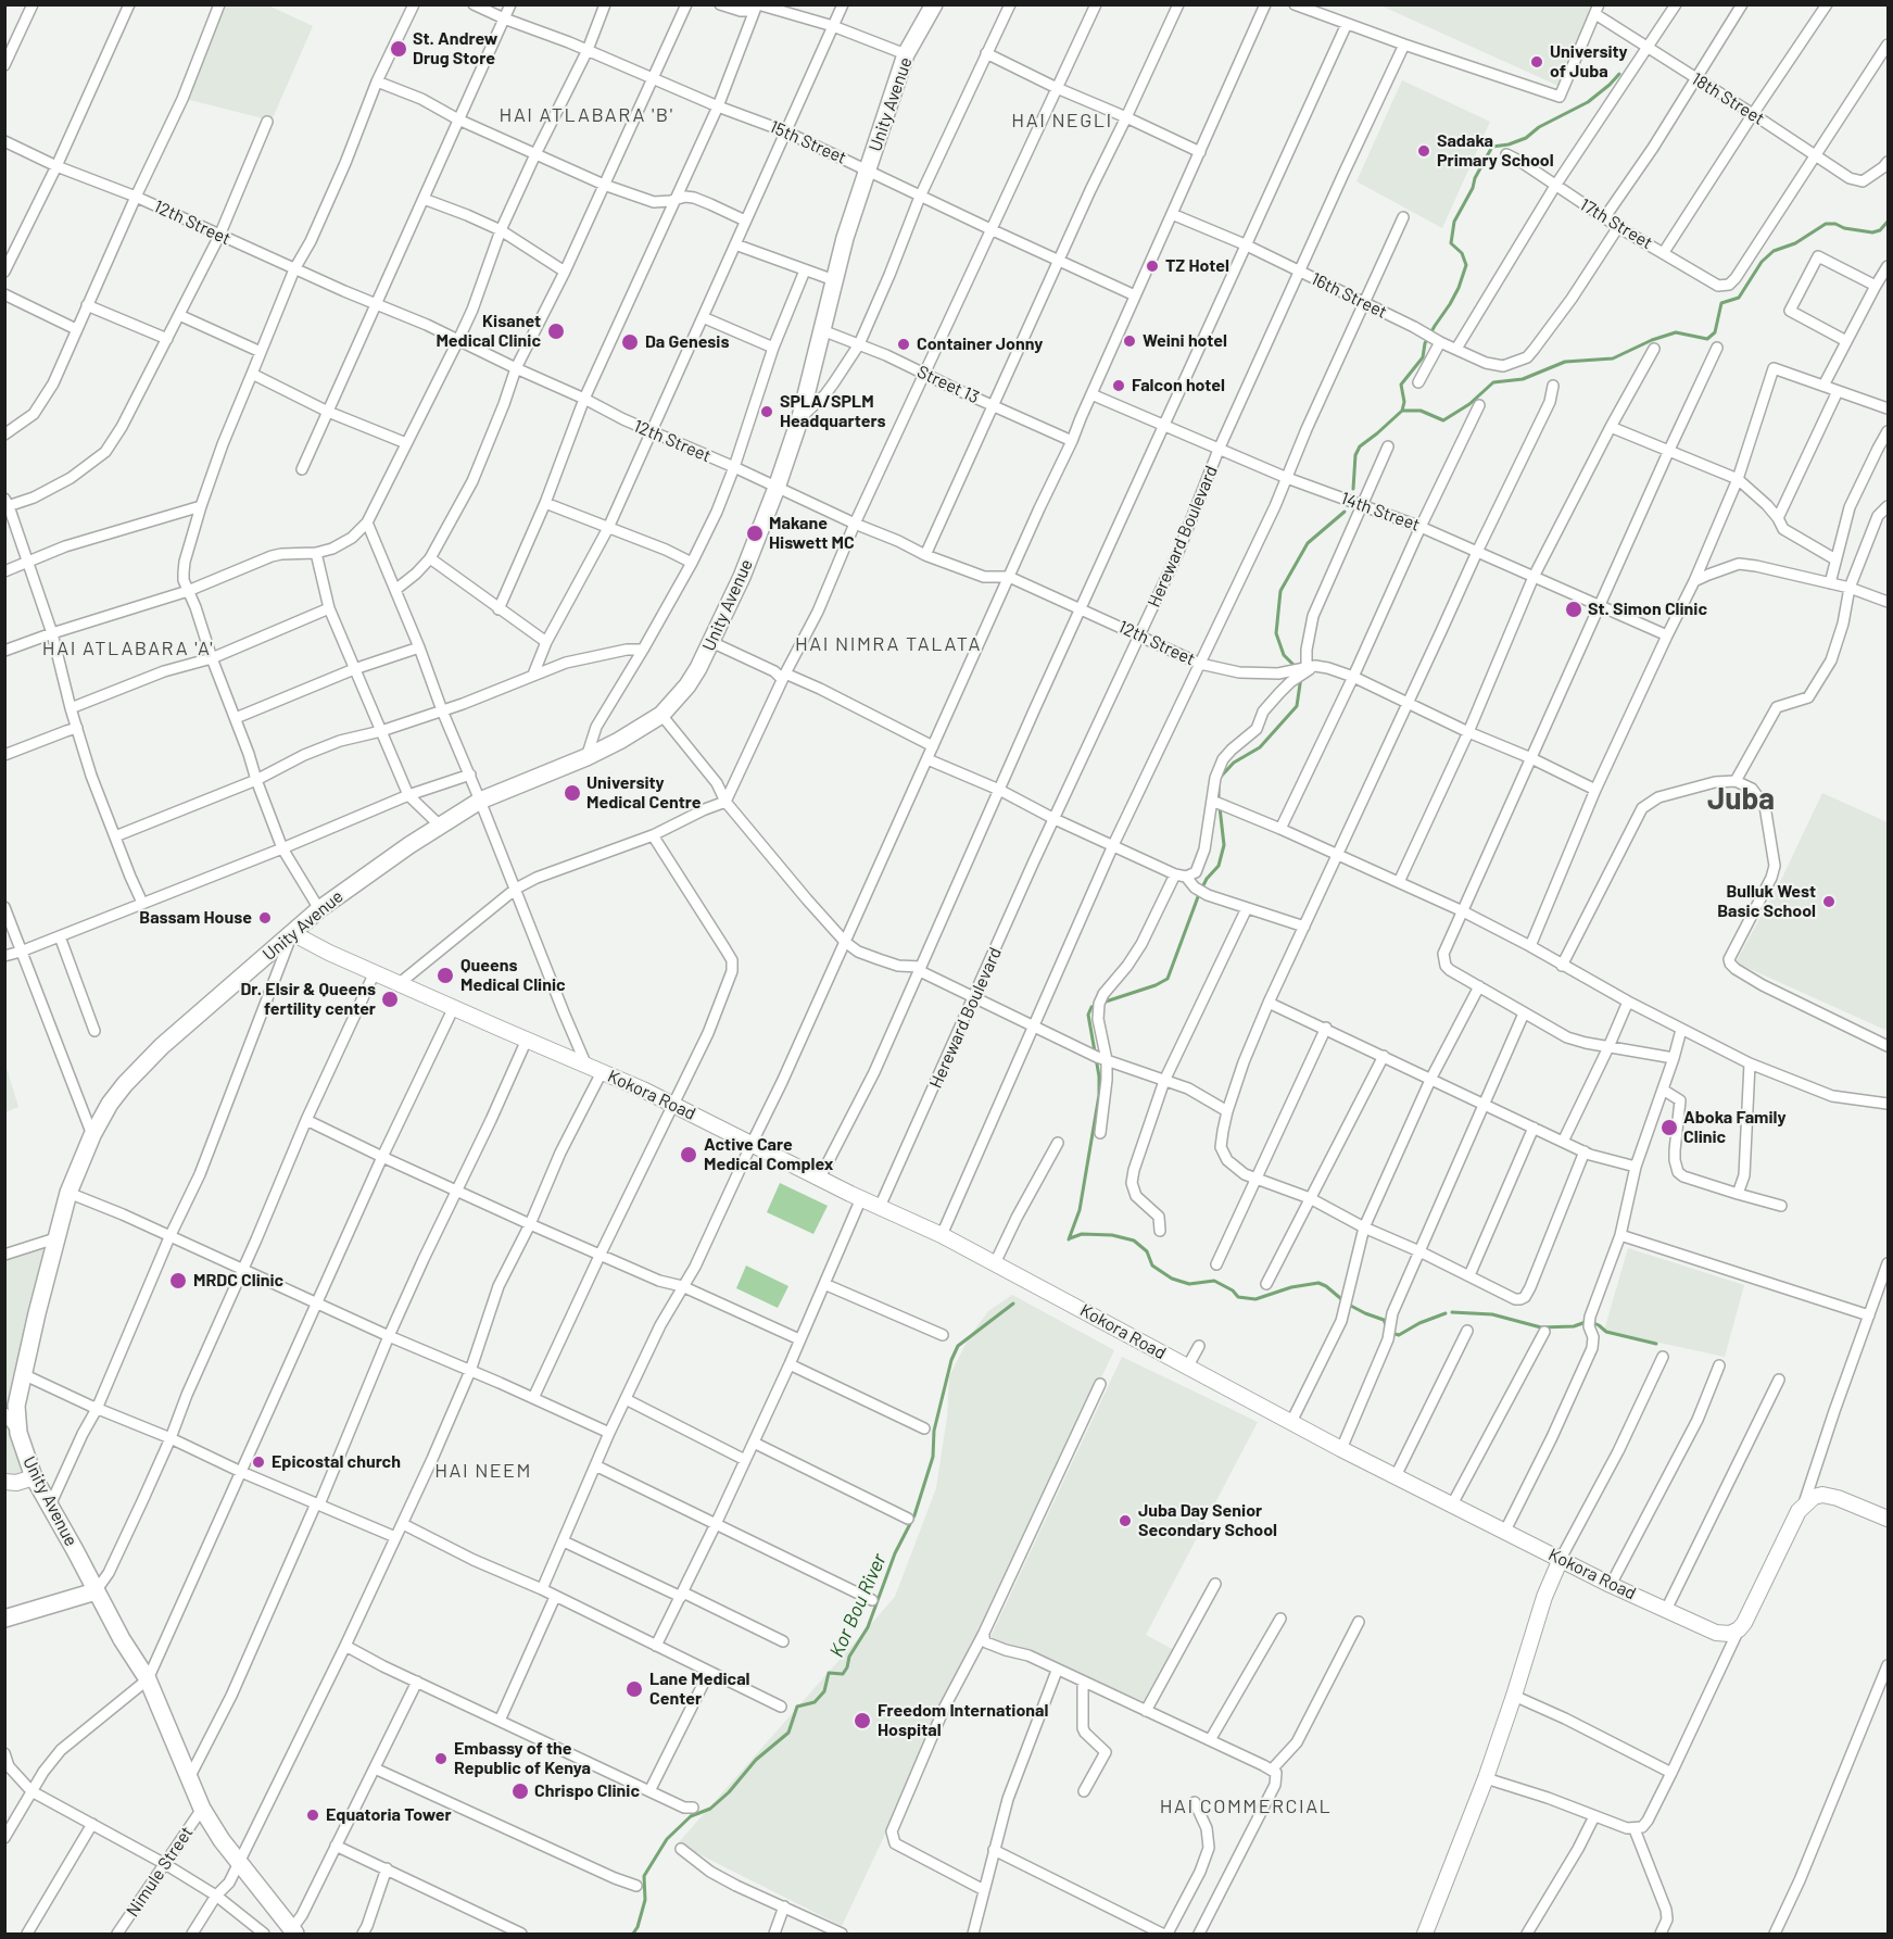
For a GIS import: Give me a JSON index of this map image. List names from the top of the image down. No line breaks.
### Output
{"streets":{"main road":["Unity Avenue"],"street":["18th Street","15th Street","12th Street","17th Street","16th Street","Street 13","14th Street","Hereward Boulevard","Kokora Road","Nimule Street"]},"crossings":[["18th Street","17th Street"],["Unity Avenue","15th Street"],["Unity Avenue","12th Street"],["Unity Avenue","Street 13"],["Unity Avenue","Kokora Road"],["Unity Avenue","Nimule Street"],["12th Street","Hereward Boulevard"],["17th Street","16th Street"],["16th Street","Hereward Boulevard"],["14th Street","Hereward Boulevard"],["Hereward Boulevard","Kokora Road"]],"districts":["HAI ATLABARA 'B'","HAI NEGLI","HAI NIMRA TALATA","HAI ATLABARA 'A'","Juba","HAI NEEM","HAI COMMERCIAL"],"water":["Kor Bou River"],"places":["St. Andrew Drug Store","University of Juba","Sadaka Primary School","TZ Hotel","Kisanet Medical Clinic","Weini hotel","Da Genesis","Container Jonny","Falcon hotel","SPLA/SPLM Headquarters","Makane Hiswett MC","St. Simon Clinic","University Medical Centre","Bulluk West Basic School","Bassam House","Queens Medical Clinic","Dr. Elsir & Queens fertility center","Aboka Family Clinic","Active Care Medical Complex","MRDC Clinic","Epicostal church","Juba Day Senior Secondary School","Lane Medical Center","Freedom International Hospital","Embassy of the Republic of Kenya","Chrispo Clinic","Equatoria Tower"]}
